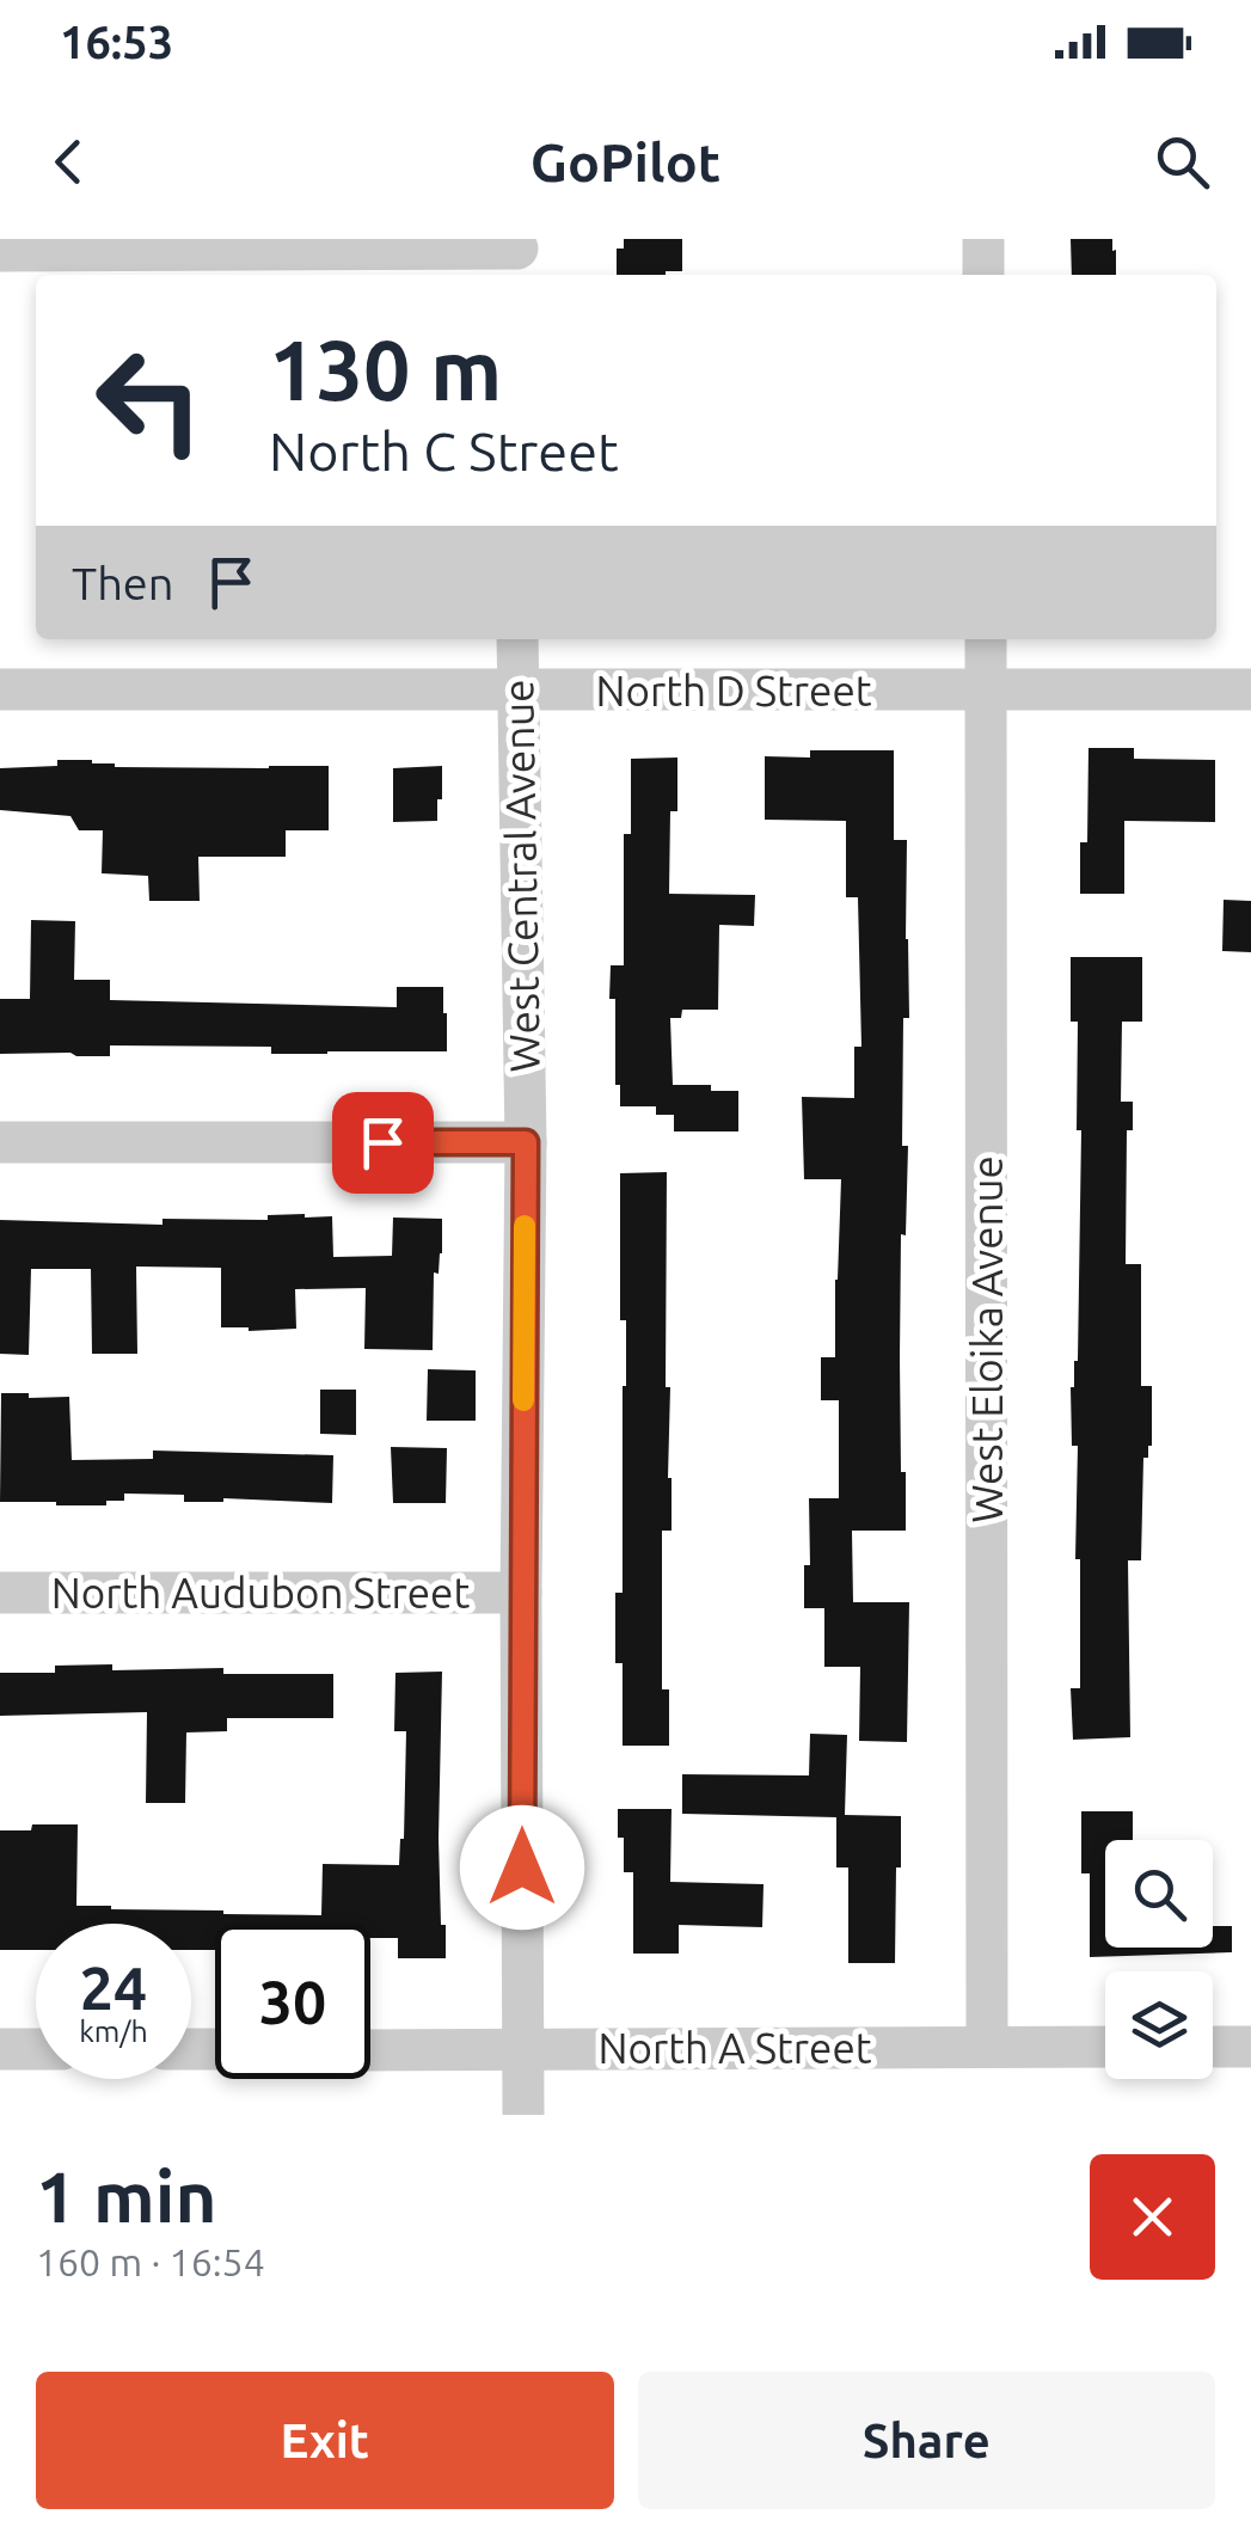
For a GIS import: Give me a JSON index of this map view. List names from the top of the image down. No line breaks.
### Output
{"streets":{"street":["North D Street","West Central Avenue","West Eloika Avenue","North Audubon Street","North A Street"]},"crossings":[["North D Street","West Central Avenue"],["North D Street","West Eloika Avenue"],["West Central Avenue","North Audubon Street"],["West Central Avenue","North A Street"],["West Eloika Avenue","North A Street"]],"page":{"status":"16:53","header":"GoPilot","turn":["130 m","North C Street"],"then":"Then","speed":"24 km/h","limit":"30","heading":["1 min","160 m · 16:54"],"buttons":["Exit","Share"]}}
